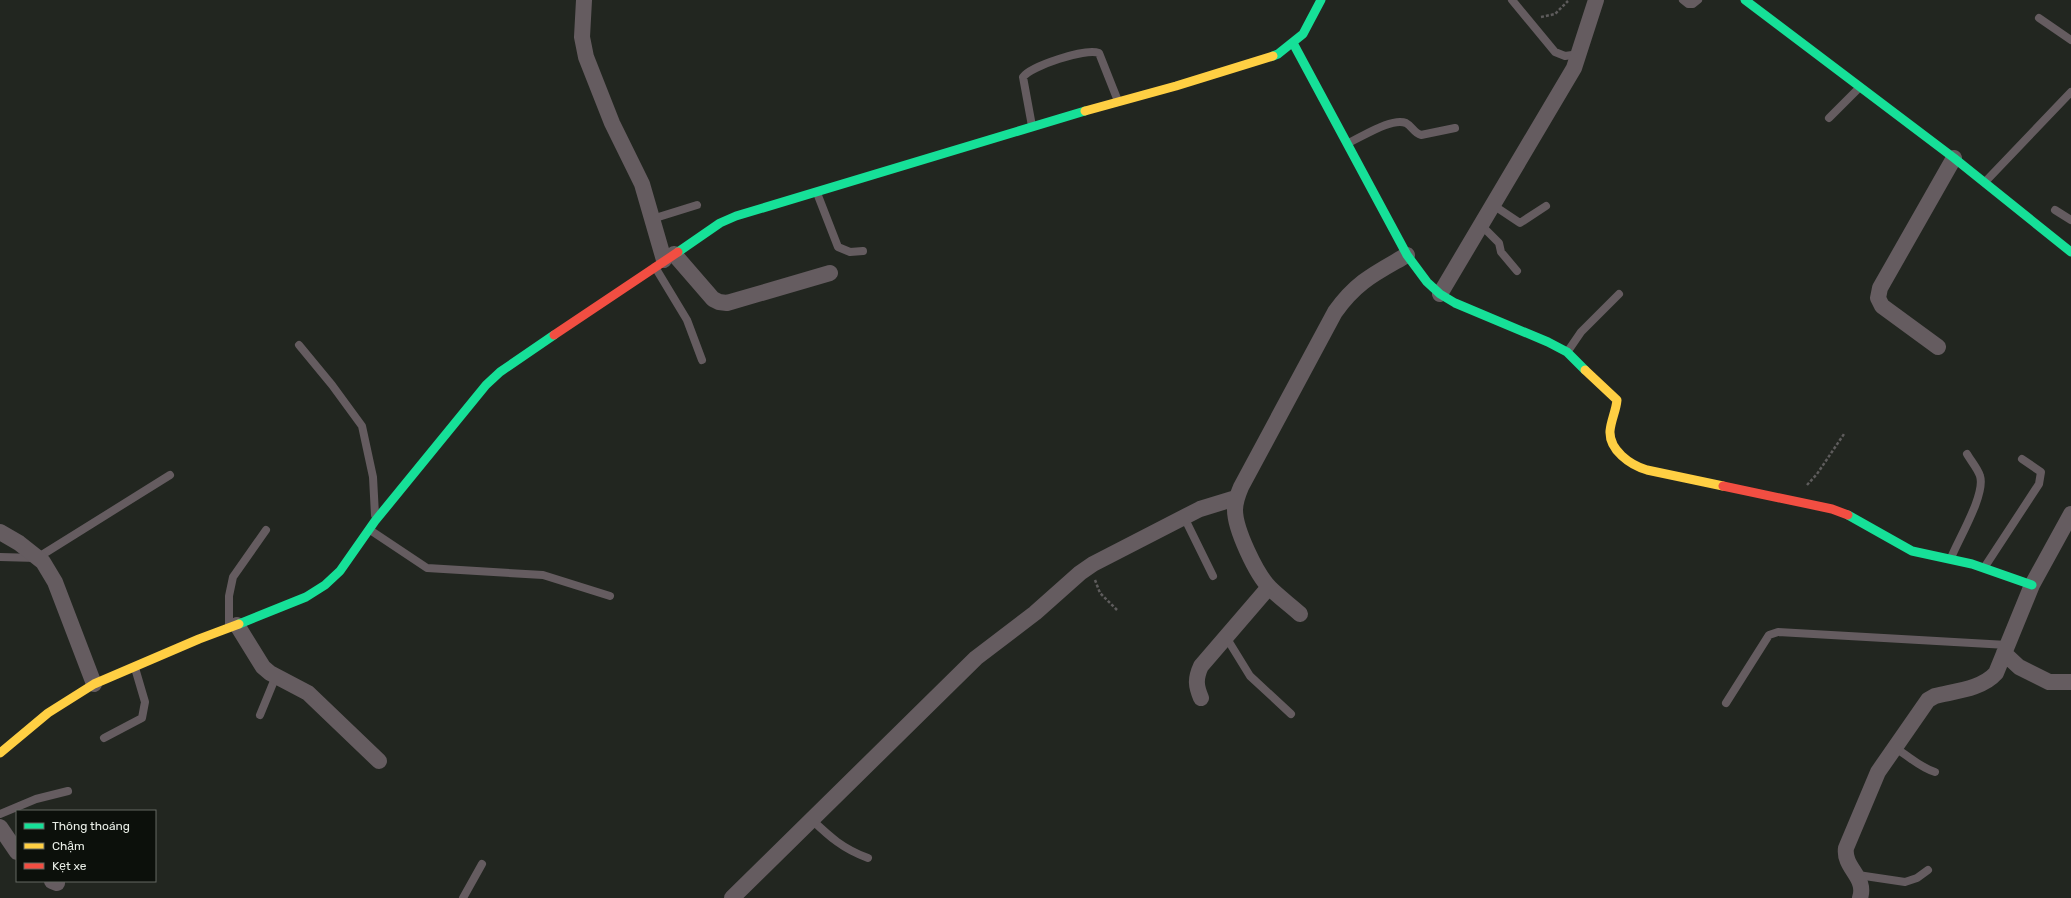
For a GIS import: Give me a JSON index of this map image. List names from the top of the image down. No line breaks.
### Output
{"legend":["Thông thoáng","Chậm","Kẹt xe"]}
